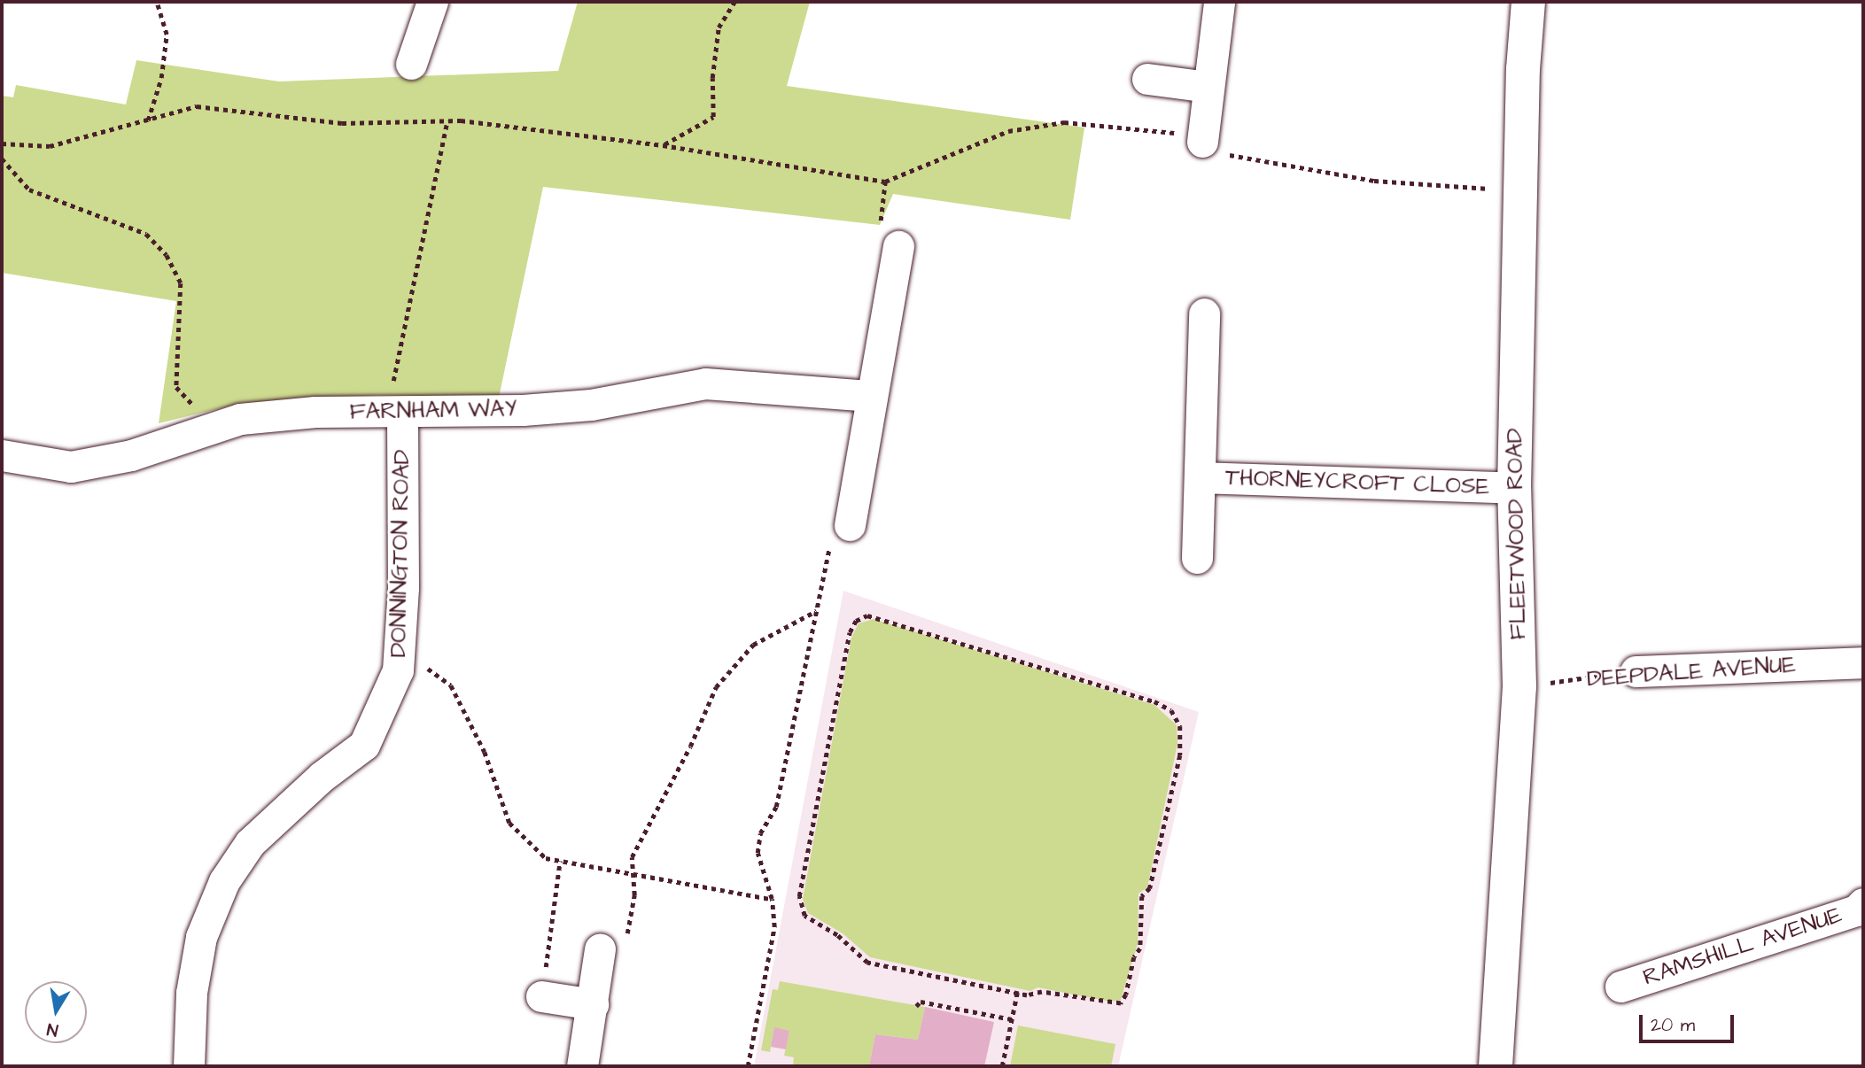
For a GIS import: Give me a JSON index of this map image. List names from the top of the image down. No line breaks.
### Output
{"streets":{"main road":["FLEETWOOD ROAD"],"street":["FARNHAM WAY","THORNEYCROFT CLOSE","DONNINGTON ROAD","DEEPDALE AVENUE","RAMSHILL AVENUE"]},"crossings":[["FARNHAM WAY","DONNINGTON ROAD"],["THORNEYCROFT CLOSE","FLEETWOOD ROAD"],["FLEETWOOD ROAD","DEEPDALE AVENUE"]],"scale_bar":"20 m","north":"bottom"}
